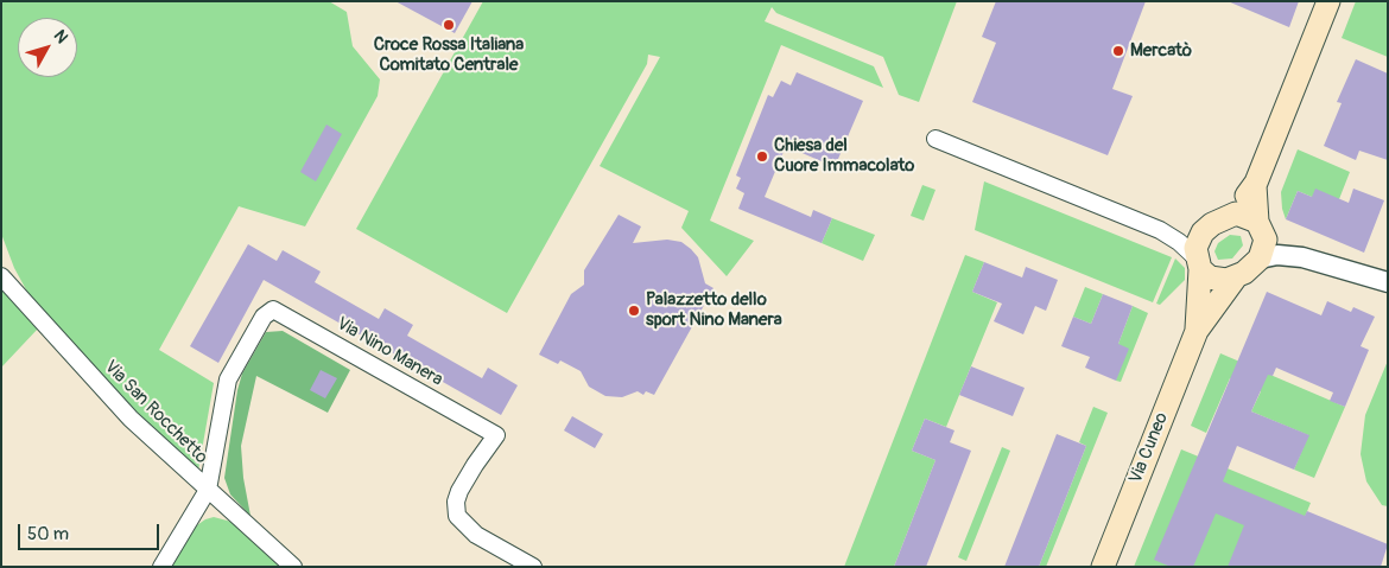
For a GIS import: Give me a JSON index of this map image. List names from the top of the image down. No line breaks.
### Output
{"streets":{"main road":["Via Cuneo"],"street":["Via Nino Manera","Via San Rocchetto"]},"crossings":[["Via Nino Manera","Via San Rocchetto"]],"places":["Croce Rossa Italiana Comitato Centrale","Mercatò","Chiesa del Cuore Immacolato","Palazzetto dello sport Nino Manera"],"scale_bar":"50 m","north":"top right"}
